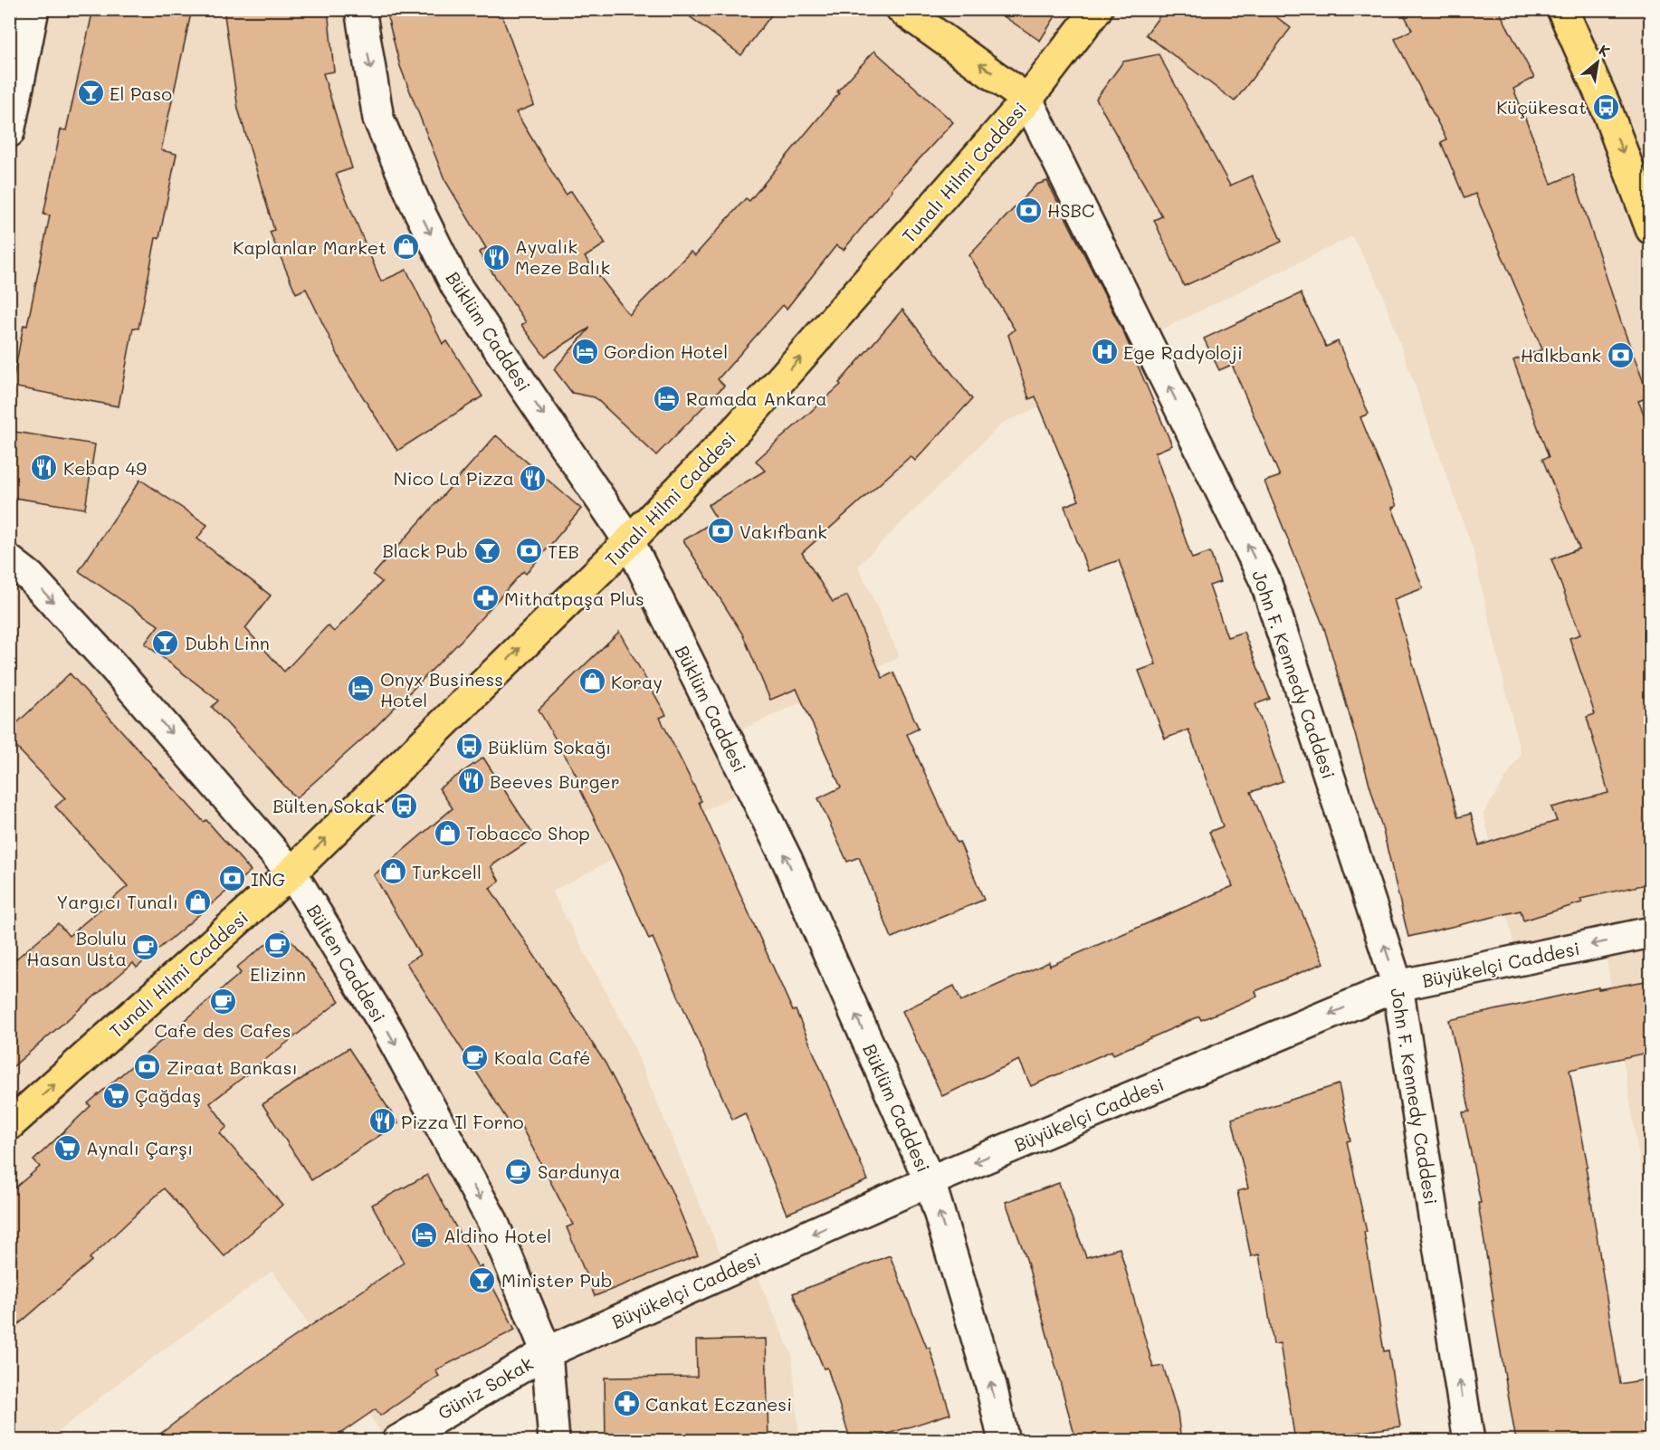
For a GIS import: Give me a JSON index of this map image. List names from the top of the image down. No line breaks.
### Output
{"streets":{"main road":["Tunalı Hilmi Caddesi","John F. Kennedy Caddesi"],"street":["Büklüm Caddesi","Bülten Caddesi","Büyükelçi Caddesi","Güniz Sokak"]},"crossings":[["Tunalı Hilmi Caddesi","Büklüm Caddesi"],["Tunalı Hilmi Caddesi","John F. Kennedy Caddesi"],["Tunalı Hilmi Caddesi","Bülten Caddesi"],["Büklüm Caddesi","Büyükelçi Caddesi"],["John F. Kennedy Caddesi","Büyükelçi Caddesi"],["Bülten Caddesi","Büyükelçi Caddesi"],["Bülten Caddesi","Güniz Sokak"],["Büyükelçi Caddesi","Güniz Sokak"]],"one_way":["Tunalı Hilmi Caddesi","John F. Kennedy Caddesi","Bülten Caddesi","Büyükelçi Caddesi"],"places":{"bar":["El Paso","Black Pub","Dubh Linn","Minister Pub"],"bus stop":["Küçükesat","Büklüm Sokağı","Bülten Sokak"],"bank":["HSBC","Halkbank","Vakıfbank","TEB","ING","Ziraat Bankası"],"shop":["Kaplanlar Market","Koray","Tobacco Shop","Turkcell","Yargıcı Tunalı"],"restaurant":["Ayvalık Meze Balık","Kebap 49","Nico La Pizza","Beeves Burger","Pizza Il Forno"],"hotel":["Gordion Hotel","Ramada Ankara","Onyx Business Hotel","Aldino Hotel"],"hospital":["Ege Radyoloji"],"pharmacy":["Mithatpaşa Plus","Cankat Eczanesi"],"cafe":["Elizinn","Bolulu Hasan Usta","Cafe des Cafes","Koala Café","Sardunya"],"supermarket":["Çağdaş","Aynalı Çarşı"]},"north":"top right"}
